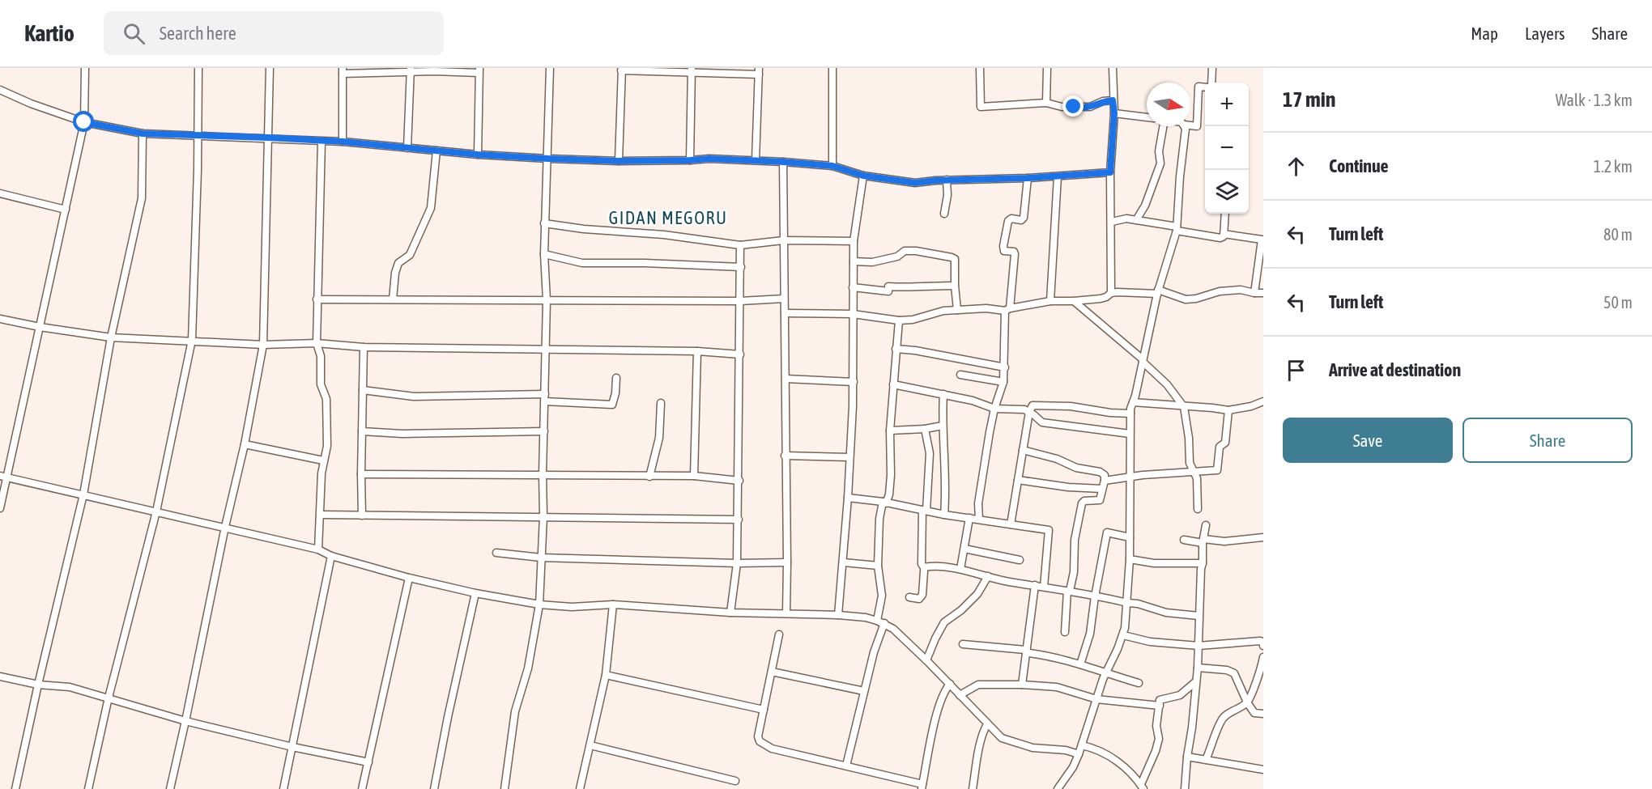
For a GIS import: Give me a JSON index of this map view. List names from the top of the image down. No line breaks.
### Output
{"districts":["GIDAN MEGORU"],"north":"right","page":{"header":"Kartio","search":"Search here","nav":["Map","Layers","Share"],"heading":["17 min","Walk · 1.3 km"],"map_buttons":["+","−"],"list":[["Continue","1.2 km"],["Turn left","80 m"],["Turn left","50 m"],"Arrive at destination"],"buttons":["Save","Share"]}}
